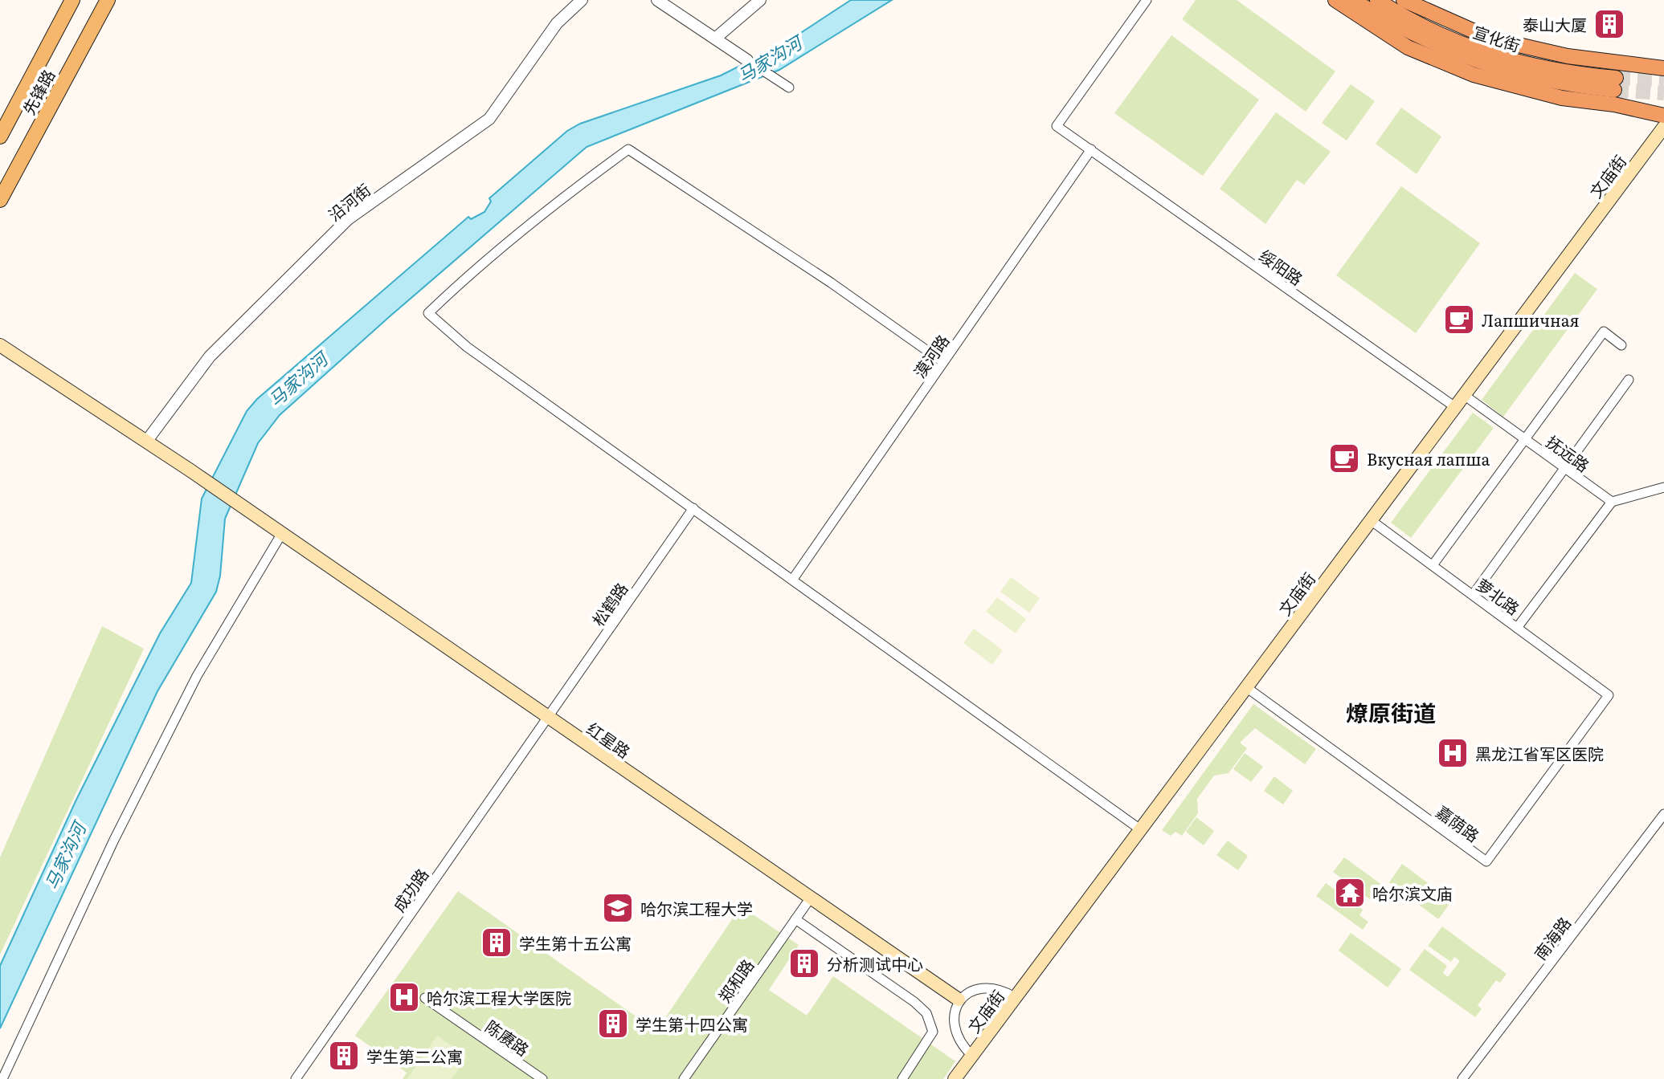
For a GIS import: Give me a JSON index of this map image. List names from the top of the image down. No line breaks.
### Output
{"streets":{"highway":["宣化街"],"main road":["先锋路","文庙街","红星路"],"street":["沿河街","绥阳路","漠河路","抚远路","萝北路","松鹤路","嘉荫路","成功路","南海路","郑和路","陈赓路"]},"crossings":[["文庙街","绥阳路"],["文庙街","抚远路"],["文庙街","萝北路"],["文庙街","嘉荫路"],["沿河街","红星路"],["绥阳路","漠河路"],["萝北路","嘉荫路"],["松鹤路","红星路"],["松鹤路","成功路"],["红星路","成功路"],["红星路","郑和路"]],"districts":["燎原街道"],"water":["马家沟河"],"places":{"building":["泰山大厦","学生第十五公寓","分析测试中心","学生第十四公寓","学生第二公寓"],"cafe":["Лапшичная","Вкусная лапша"],"hospital":["黑龙江省军区医院","哈尔滨工程大学医院"],"temple":["哈尔滨文庙"],"school or university":["哈尔滨工程大学"]}}
